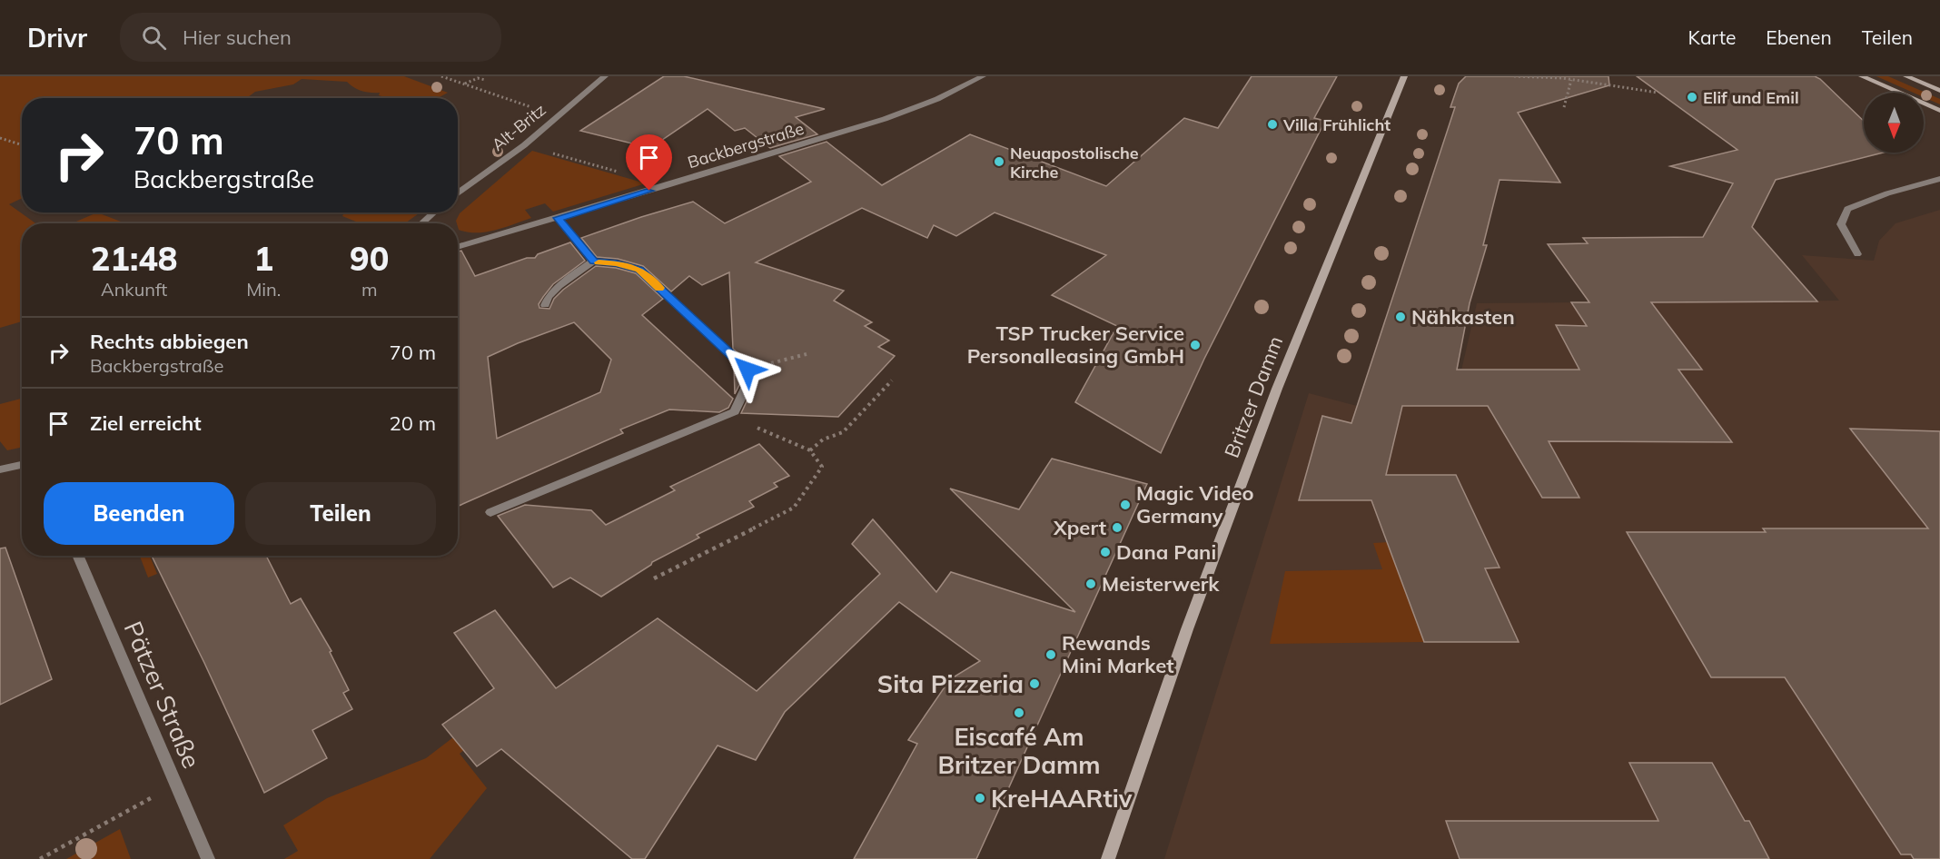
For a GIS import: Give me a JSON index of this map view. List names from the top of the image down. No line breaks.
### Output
{"streets":{"main road":["Britzer Damm"],"street":["Alt-Britz","Backbergstraße","Pätzer Straße"]},"places":["Elif und Emil","Villa Frühlicht","Neuapostolische Kirche","Nähkasten","TSP Trucker Service Personalleasing GmbH","Magic Video Germany","Xpert","Dana Pani","Meisterwerk","Rewands Mini Market","Sita Pizzeria","Eiscafé Am Britzer Damm","KreHAARtiv"],"north":"bottom","page":{"header":"Drivr","search":"Hier suchen","nav":["Karte","Ebenen","Teilen"],"turn":["70 m","Backbergstraße"],"eta":["21:48","Ankunft","1","Min.","90","m"],"list":[{"name":"Rechts abbiegen","note":"Backbergstraße","value":"70 m"},{"name":"Ziel erreicht","value":"20 m"}],"buttons":["Beenden","Teilen"]}}
